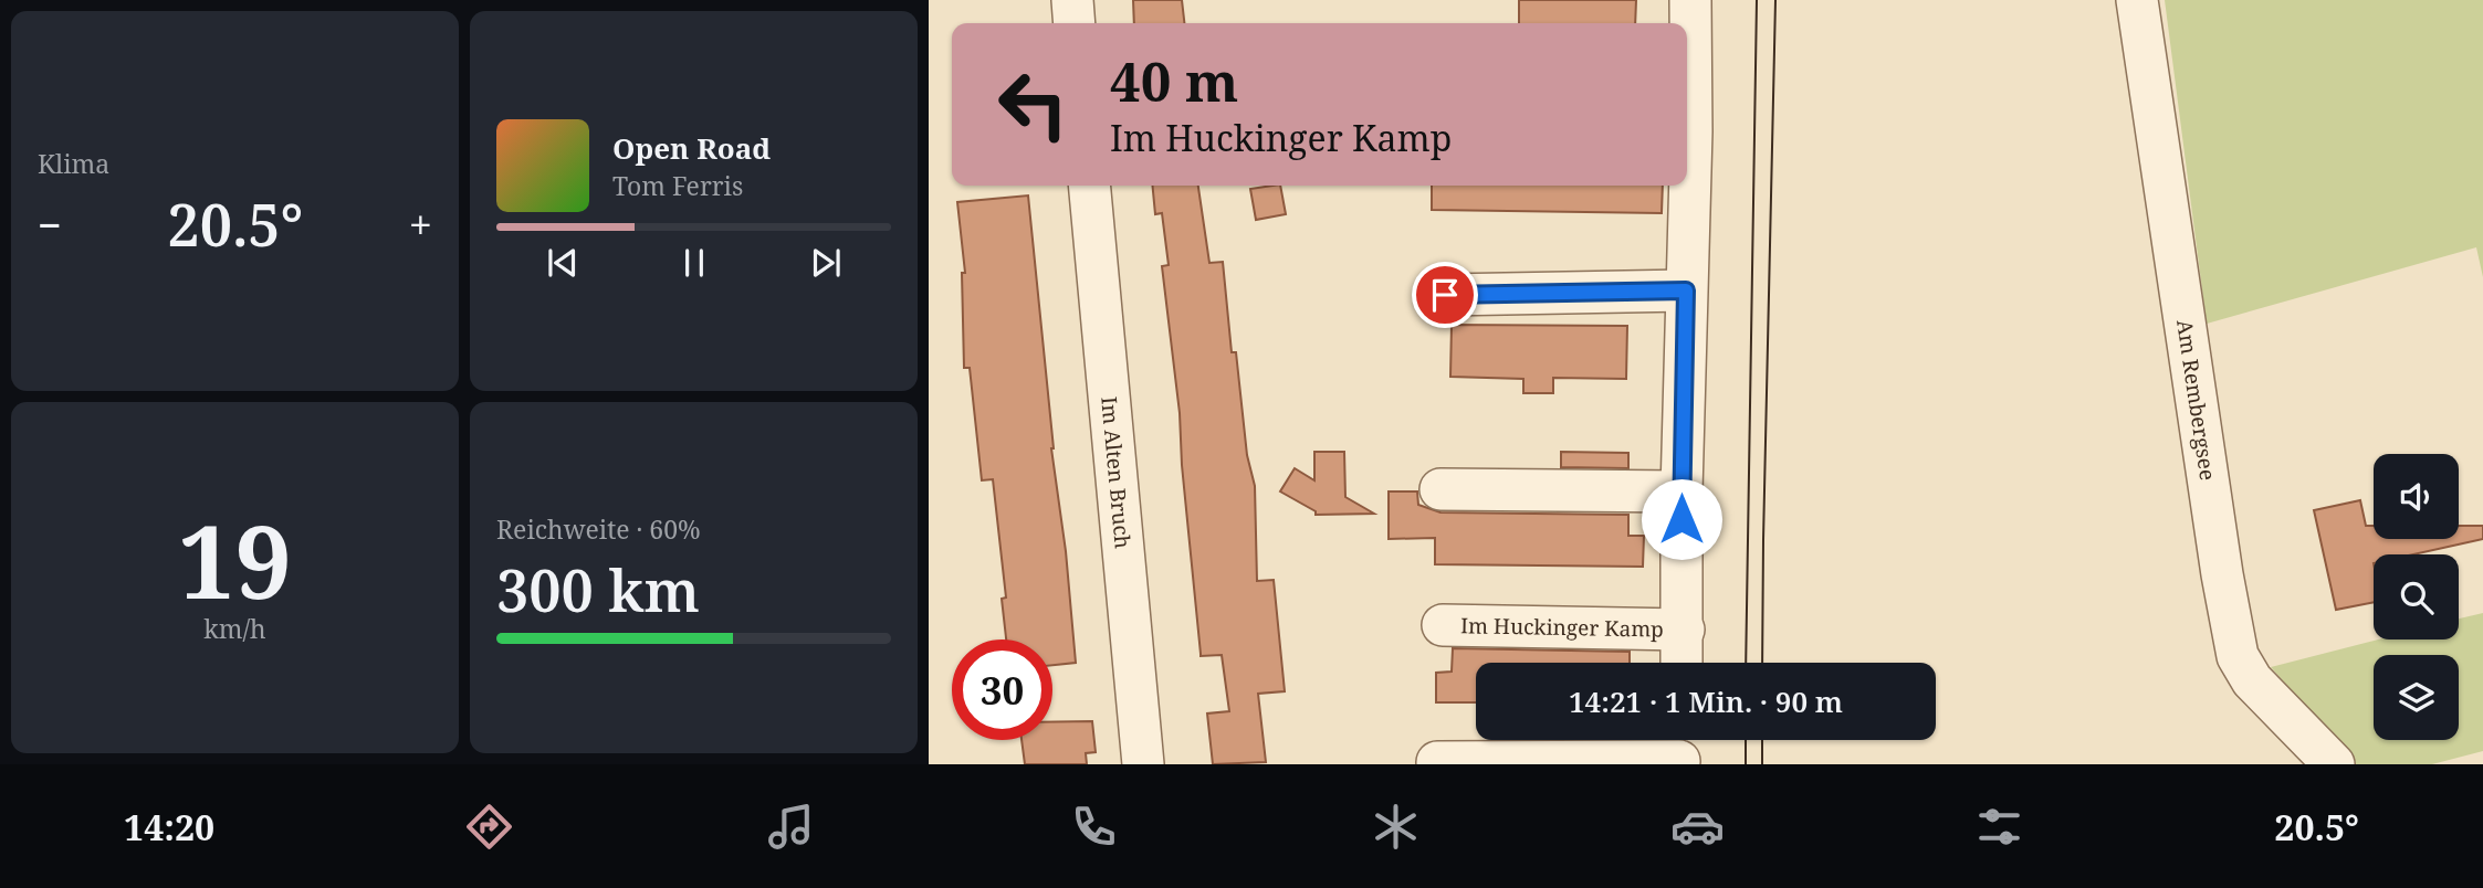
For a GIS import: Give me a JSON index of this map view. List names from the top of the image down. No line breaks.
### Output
{"streets":{"street":["Am Rembergsee","Im Alten Bruch","Im Huckinger Kamp"]},"page":{"tile":["Klima",["19","km/h"],["Reichweite · 60%","300 km"]],"turn":["40 m","Im Huckinger Kamp"],"song":["Open Road","Tom Ferris"],"heat":["−","20.5°","+"],"limit":"30","trip":"14:21 · 1 Min. · 90 m","tabs":["14:20","20.5°"]}}
